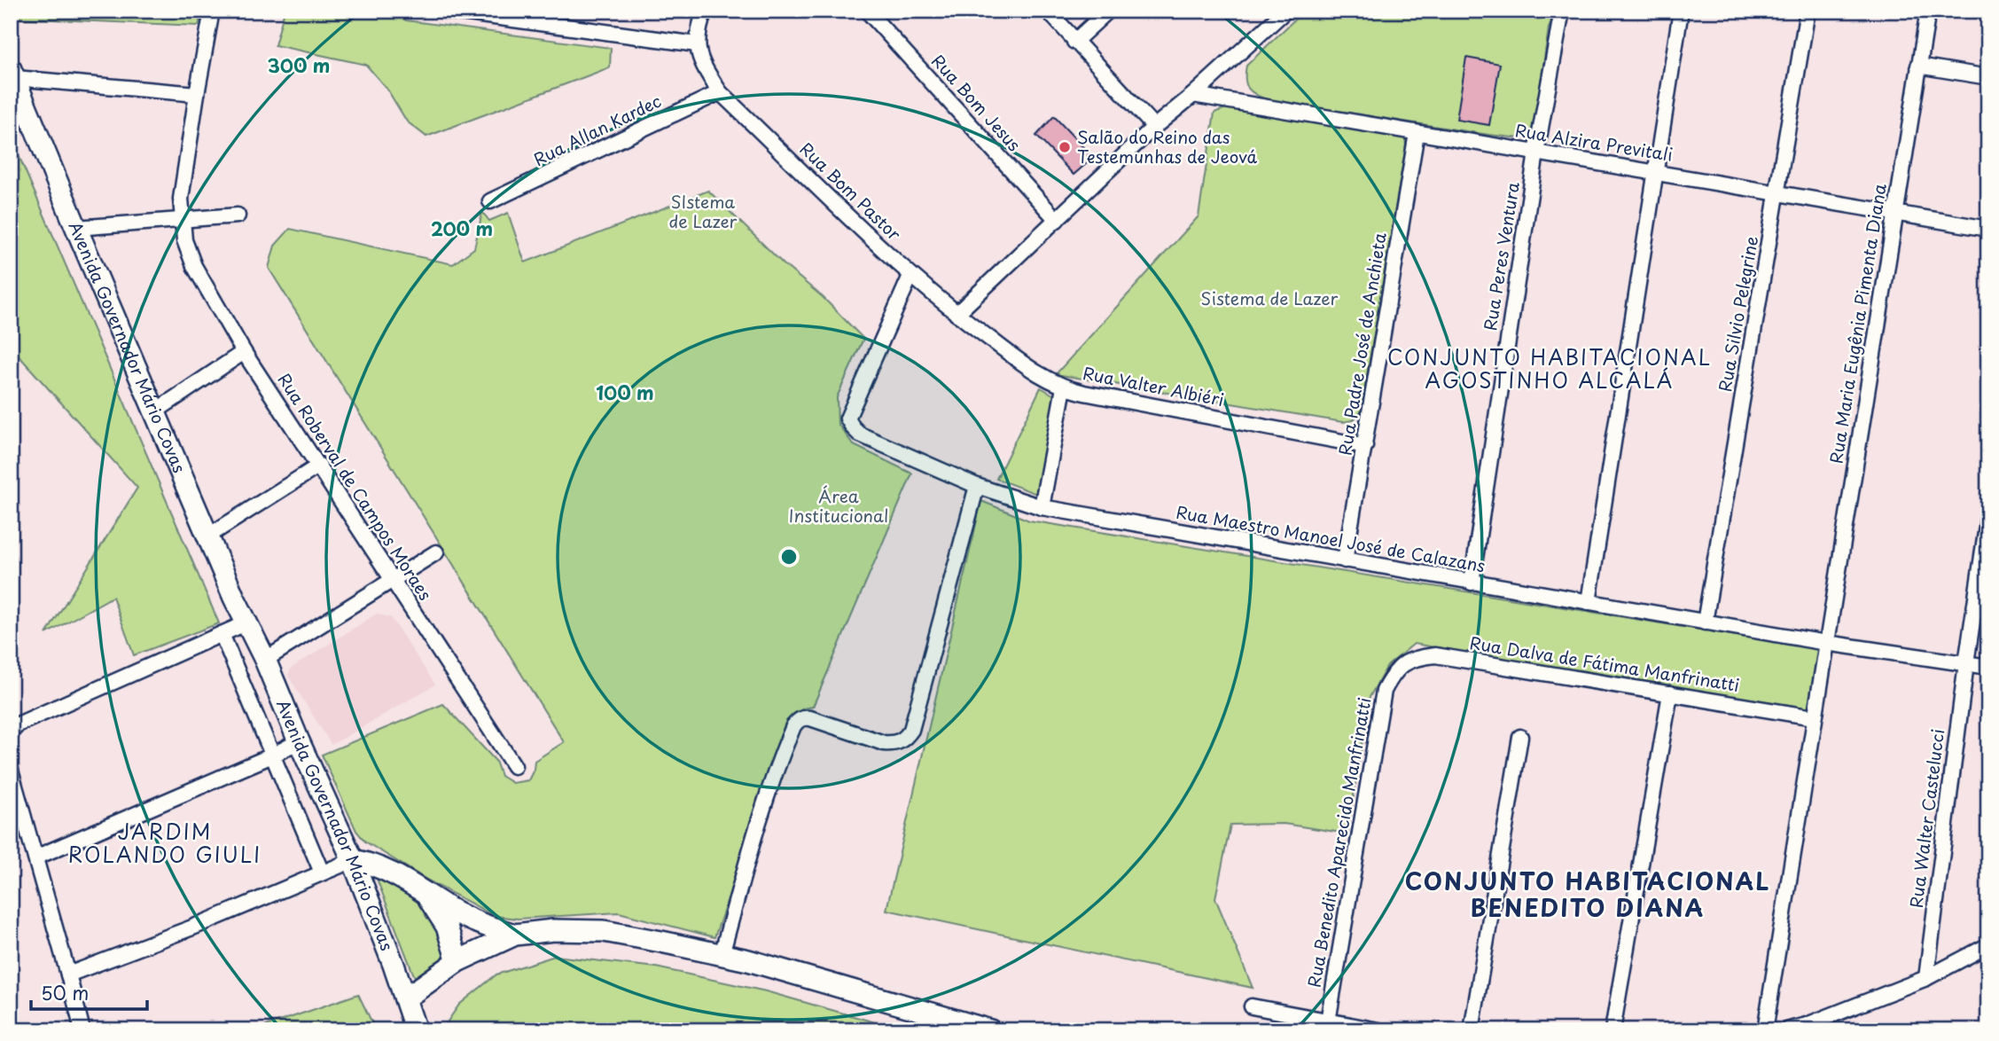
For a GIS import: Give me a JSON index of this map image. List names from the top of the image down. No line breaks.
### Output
{"streets":{"main road":["Avenida Governador Mário Covas"],"street":["Rua Bom Jesus","Rua Allan Kardec","Rua Alzira Previtali","Rua Bom Pastor","Rua Peres Ventura","Rua Silvio Pelegrine","Rua Maria Eugênia Pimenta Diana","Rua Padre José de Anchieta","Rua Valter Albiéri","Rua Roberval de Campos Moraes","Rua Maestro Manoel José de Calazans","Rua Dalva de Fátima Manfrinatti","Rua Walter Castelucci","Rua Benedito Aparecido Manfrinatti"]},"crossings":[["Rua Allan Kardec","Rua Bom Pastor"],["Rua Alzira Previtali","Rua Peres Ventura"],["Rua Alzira Previtali","Rua Silvio Pelegrine"],["Rua Alzira Previtali","Rua Maria Eugênia Pimenta Diana"],["Rua Alzira Previtali","Rua Padre José de Anchieta"],["Rua Bom Pastor","Rua Valter Albiéri"],["Rua Bom Pastor","Rua Maestro Manoel José de Calazans"],["Rua Peres Ventura","Rua Maestro Manoel José de Calazans"],["Rua Silvio Pelegrine","Rua Maestro Manoel José de Calazans"],["Rua Maria Eugênia Pimenta Diana","Rua Maestro Manoel José de Calazans"],["Rua Maria Eugênia Pimenta Diana","Rua Dalva de Fátima Manfrinatti"],["Rua Padre José de Anchieta","Rua Valter Albiéri"],["Rua Padre José de Anchieta","Rua Maestro Manoel José de Calazans"],["Rua Maestro Manoel José de Calazans","Rua Walter Castelucci"],["Rua Dalva de Fátima Manfrinatti","Rua Benedito Aparecido Manfrinatti"]],"districts":["CONJUNTO HABITACIONAL AGOSTINHO ALCALÁ","JARDIM ROLANDO GIULI","CONJUNTO HABITACIONAL BENEDITO DIANA"],"parks":["SIstema de Lazer","Sistema de Lazer","Área Institucional"],"places":["Salão do Reino das Testemunhas de Jeová"],"scale_bar":"50 m","rings":["300 m","200 m","100 m"]}
